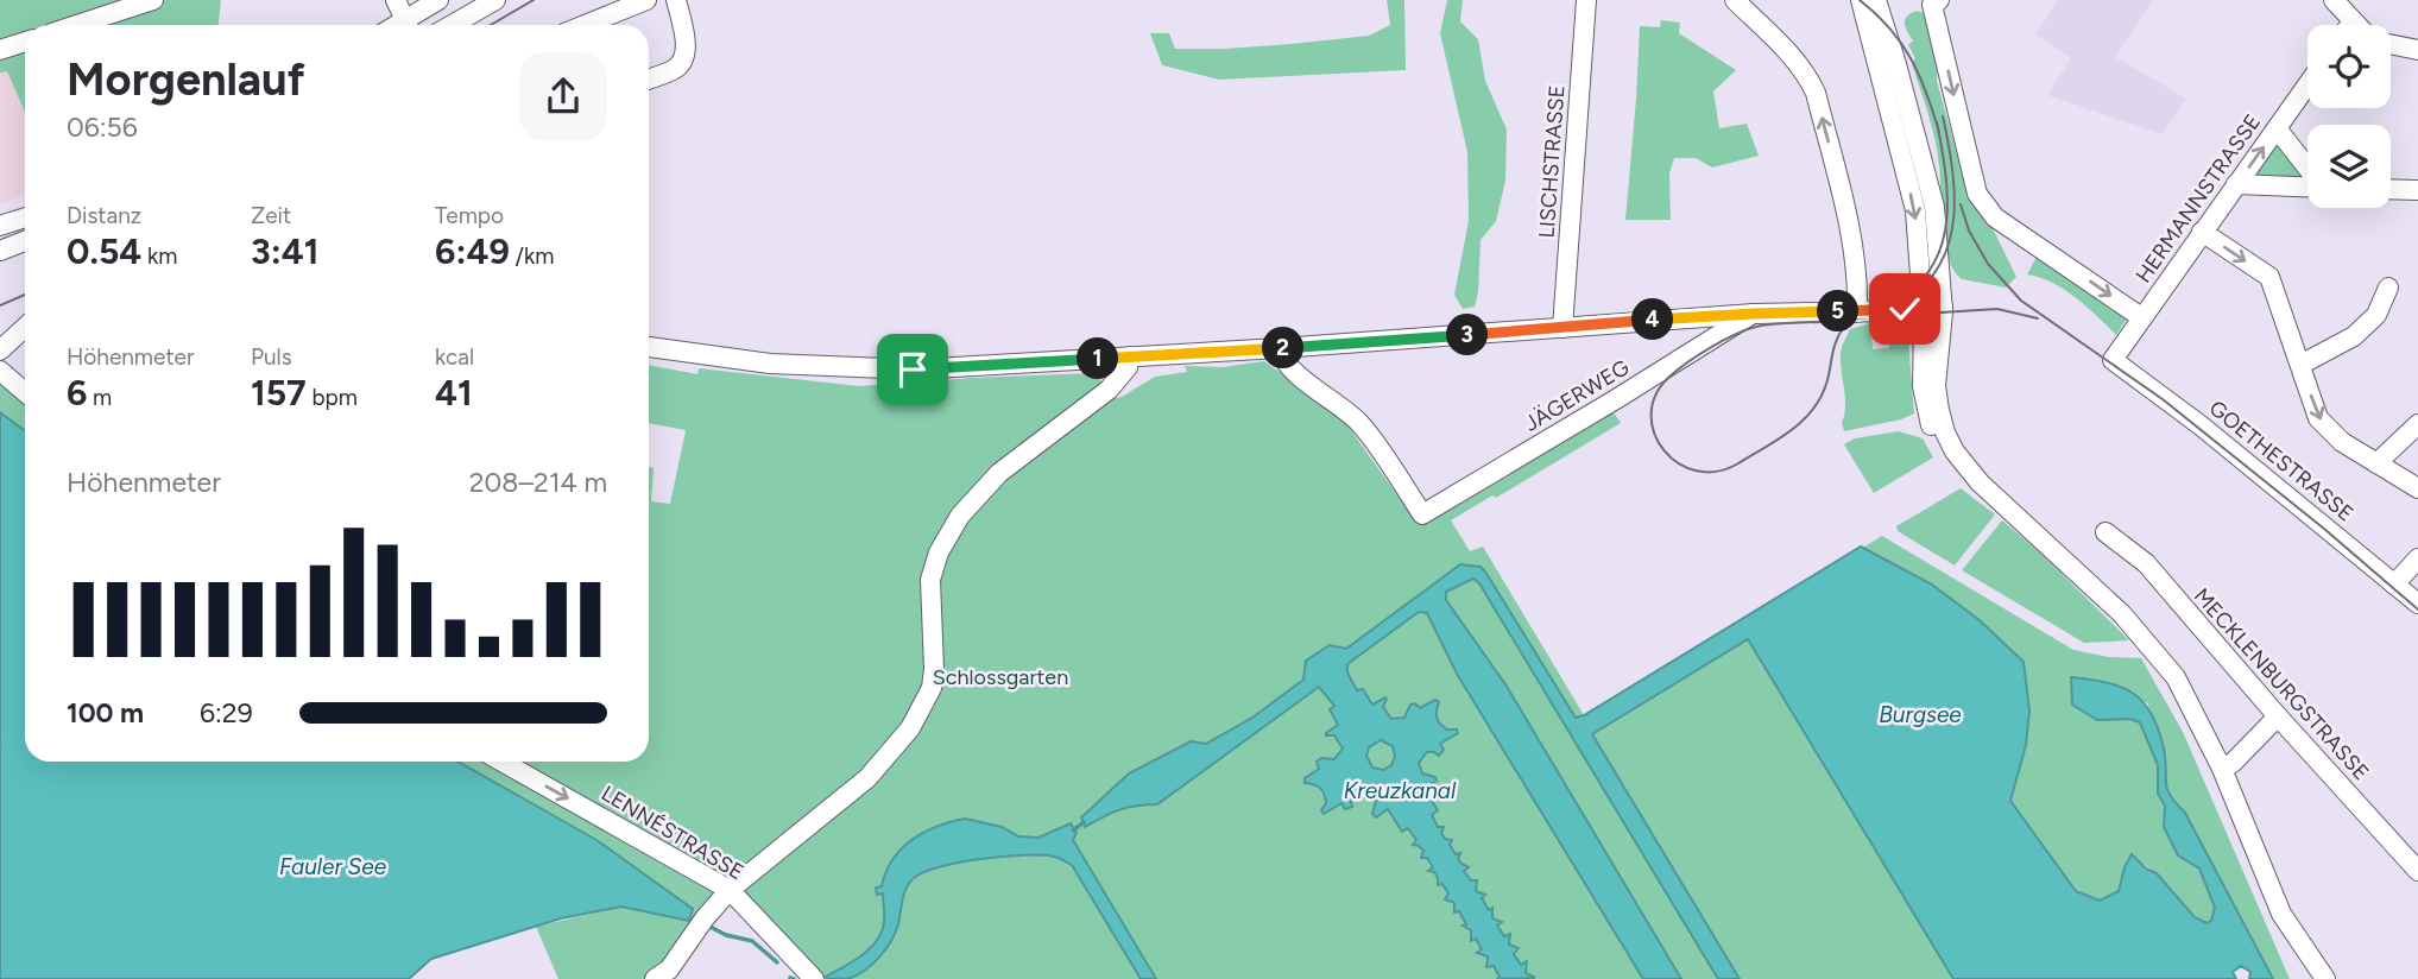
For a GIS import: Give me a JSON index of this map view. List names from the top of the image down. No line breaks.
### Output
{"streets":{"street":["LISCHSTRASSE","HERMANNSTRASSE","JÄGERWEG","GOETHESTRASSE","MECKLENBURGSTRASSE","LENNÉSTRASSE"]},"crossings":[["HERMANNSTRASSE","GOETHESTRASSE"]],"one_way":["LENNÉSTRASSE"],"water":["Burgsee","Kreuzkanal","Fauler See"],"parks":["Schlossgarten"],"page":{"heading":["Morgenlauf","06:56"],"stats":[["Distanz","0.54 km"],["Zeit","3:41"],["Tempo","6:49 /km"],["Höhenmeter","6 m"],["Puls","157 bpm"],["kcal","41"]],"pins":["5","4","3","2","1"],"chart":["Höhenmeter","208–214 m"],"list":[{"name":"100 m","note":"6:29"}]}}
